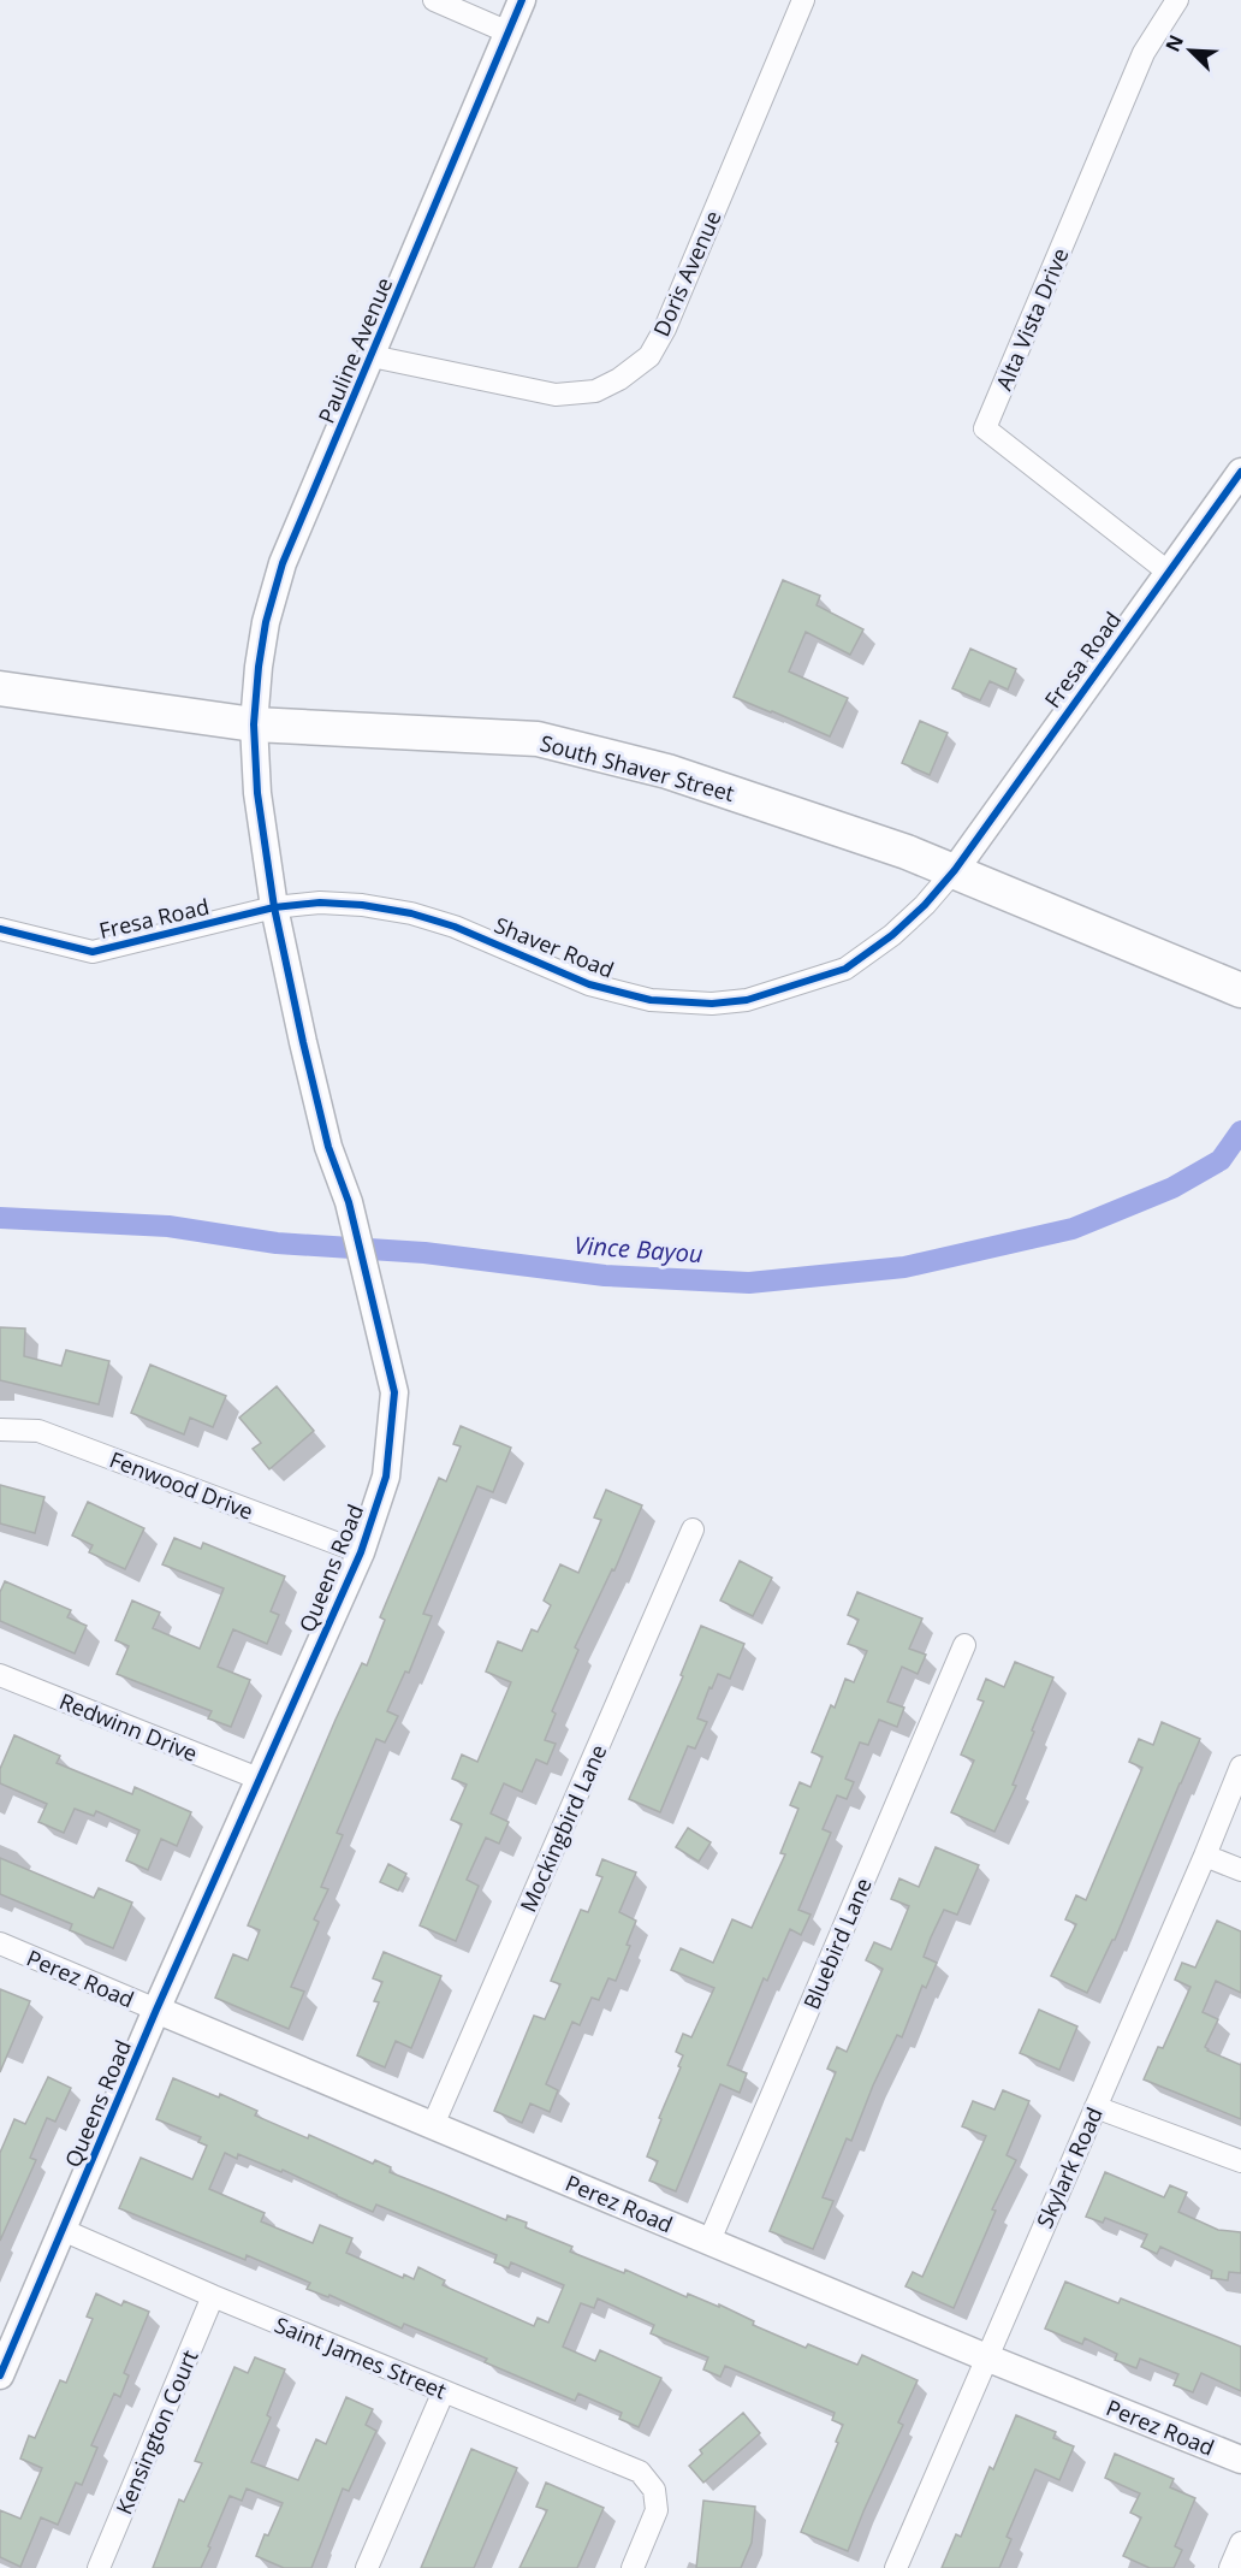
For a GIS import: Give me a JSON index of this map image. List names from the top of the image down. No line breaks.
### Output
{"streets":{"main road":["South Shaver Street"],"street":["Doris Avenue","Alta Vista Drive","Pauline Avenue","Fresa Road","Shaver Road","Fenwood Drive","Queens Road","Redwinn Drive","Mockingbird Lane","Bluebird Lane","Perez Road","Skylark Road","Saint James Street","Kensington Court"]},"crossings":[["Doris Avenue","Pauline Avenue"],["Alta Vista Drive","Fresa Road"],["Pauline Avenue","South Shaver Street"],["Pauline Avenue","Queens Road"],["Fresa Road","South Shaver Street"],["Fresa Road","Shaver Road"],["Fresa Road","Queens Road"],["South Shaver Street","Shaver Road"],["South Shaver Street","Queens Road"],["Shaver Road","Queens Road"],["Fenwood Drive","Queens Road"],["Queens Road","Redwinn Drive"],["Queens Road","Perez Road"],["Queens Road","Saint James Street"],["Mockingbird Lane","Perez Road"],["Bluebird Lane","Perez Road"],["Perez Road","Skylark Road"],["Saint James Street","Kensington Court"]],"water":["Vince Bayou"],"north":"top left"}
